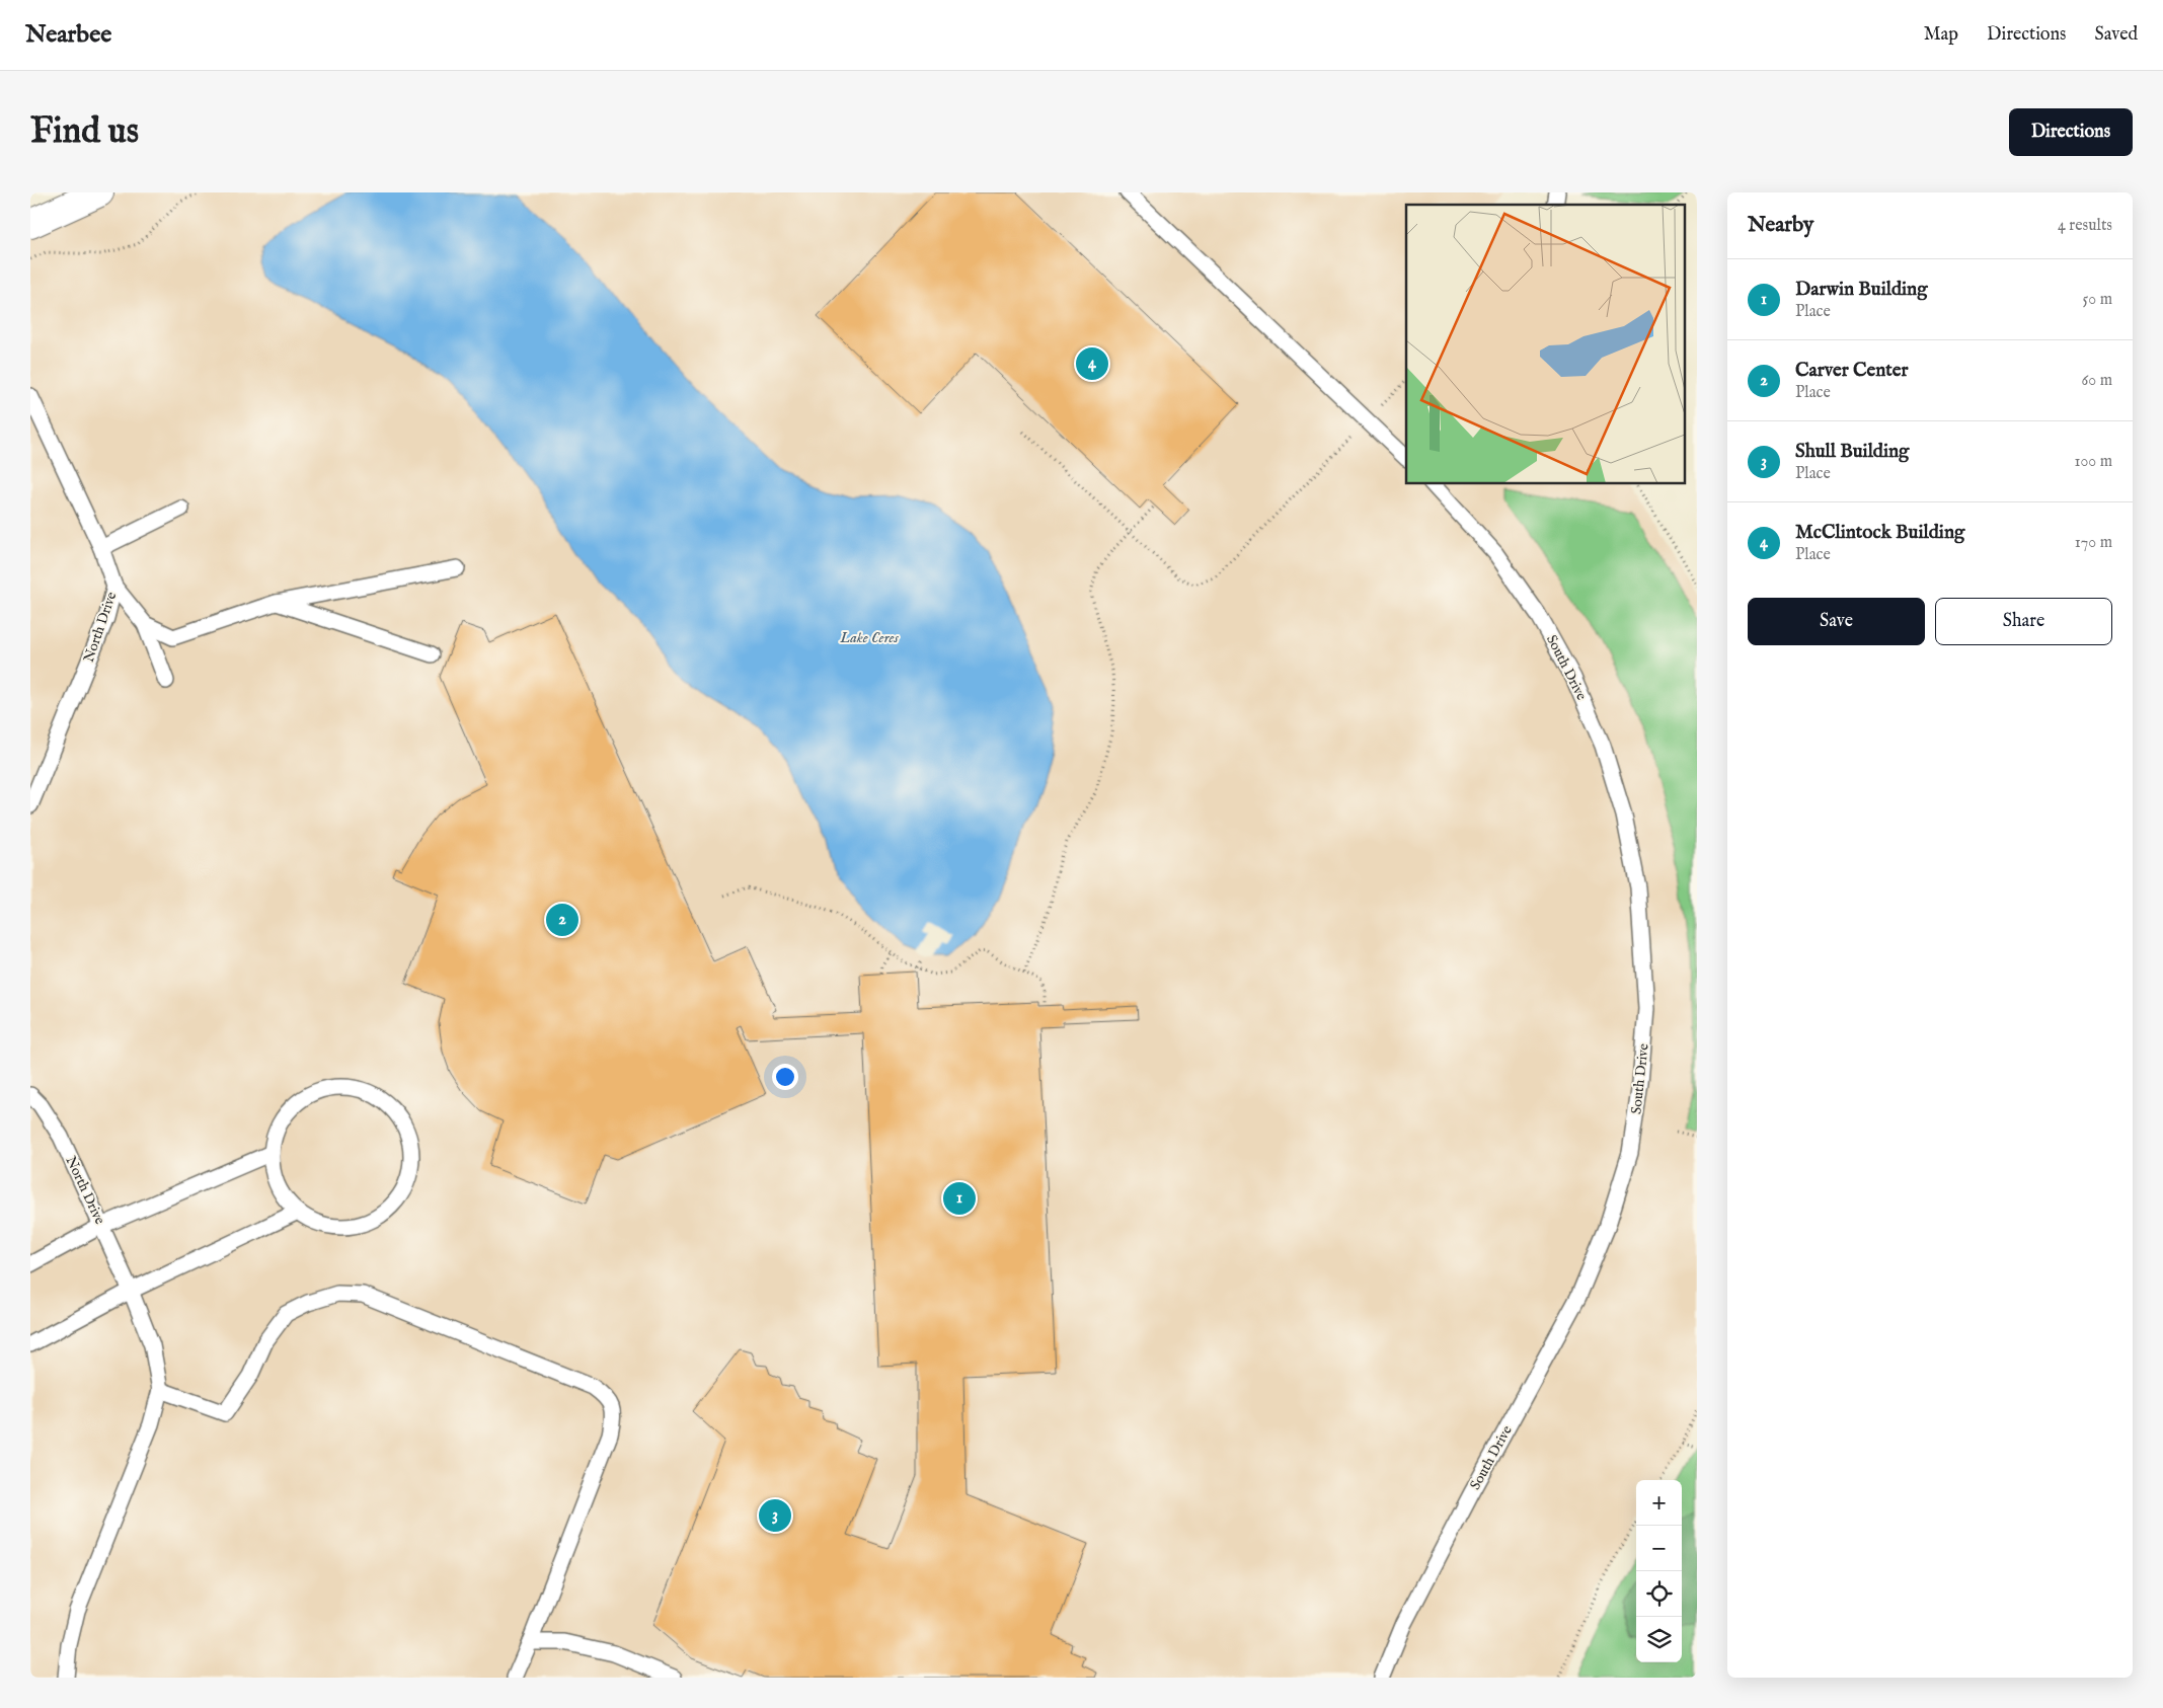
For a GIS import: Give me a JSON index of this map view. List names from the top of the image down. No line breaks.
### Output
{"streets":{"lane":["North Drive","South Drive"]},"water":["Lake Ceres"],"page":{"header":"Nearbee","nav":["Map","Directions","Saved"],"buttons":["Directions",["Save","Share"]],"title":"Find us","heading":["Nearby","4 results"],"list":[{"mark":"1","name":"Darwin Building","note":"Place","value":"50 m"},{"mark":"2","name":"Carver Center","note":"Place","value":"60 m"},{"mark":"3","name":"Shull Building","note":"Place","value":"100 m"},{"mark":"4","name":"McClintock Building","note":"Place","value":"170 m"}],"pins":["4","2","1","3"],"map_buttons":["+","−"]}}
